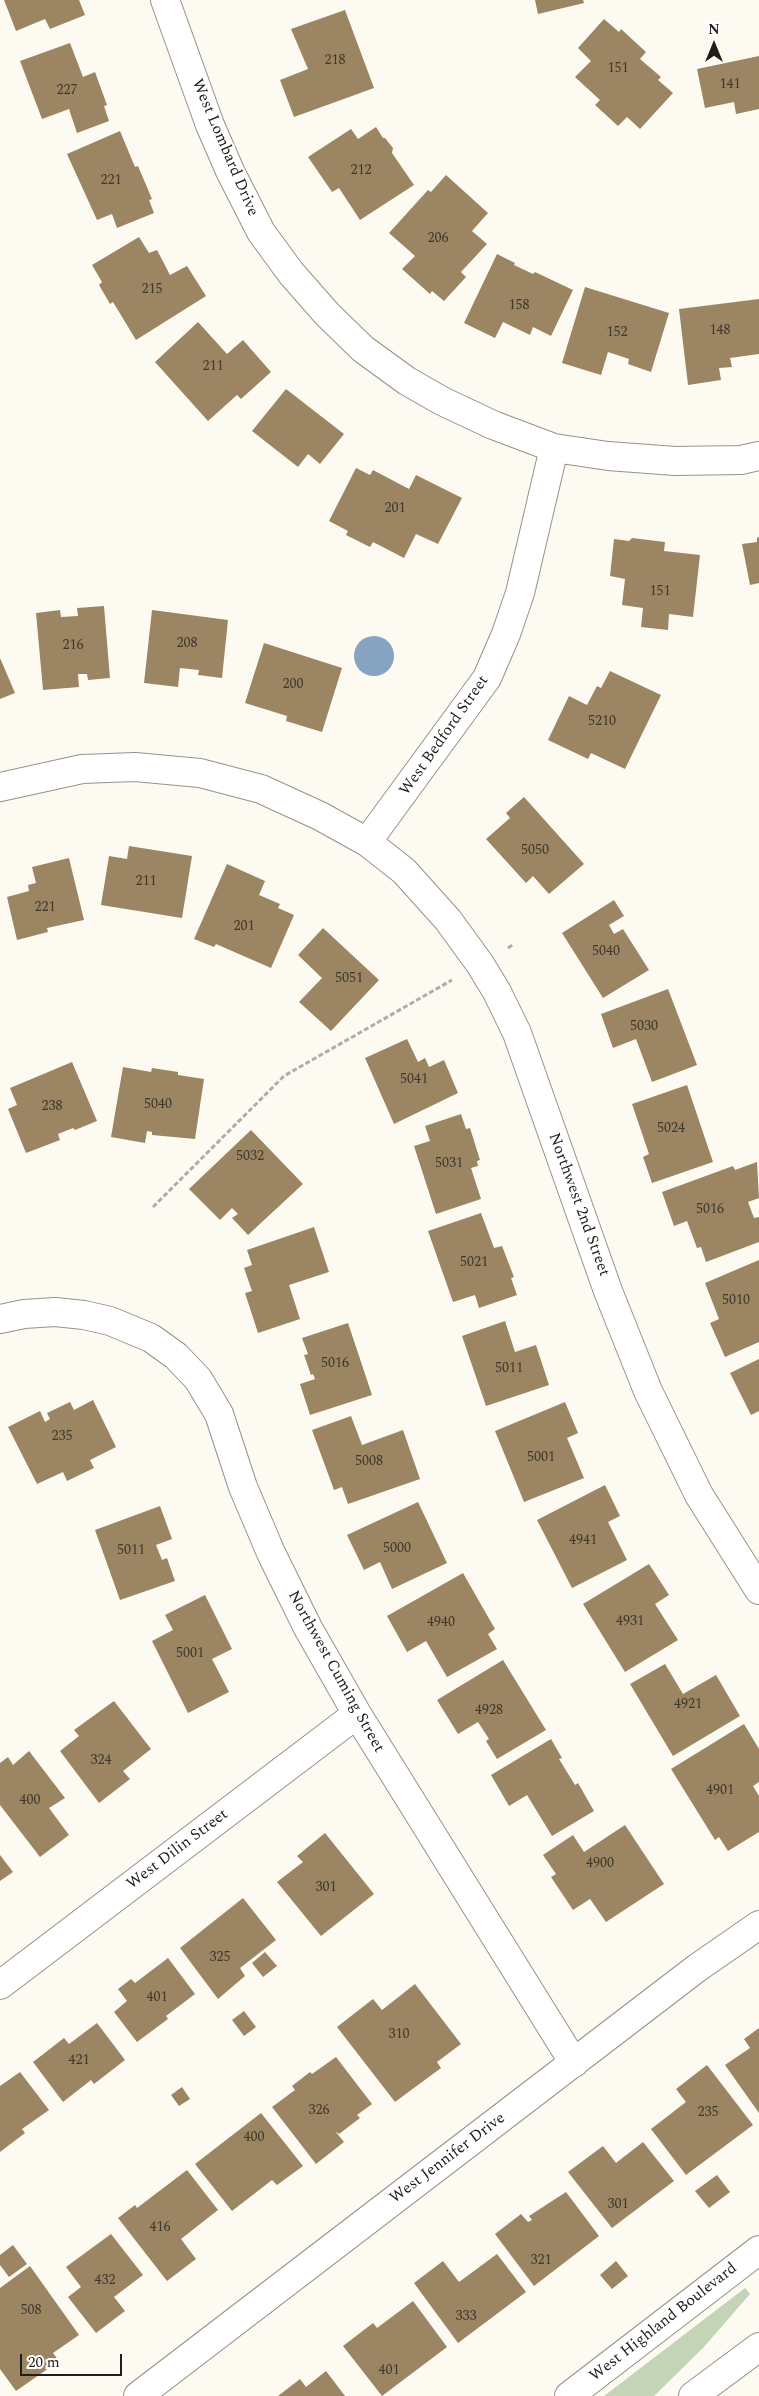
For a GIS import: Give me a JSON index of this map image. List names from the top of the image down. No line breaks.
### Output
{"streets":{"street":["West Lombard Drive","West Bedford Street","Northwest 2nd Street","Northwest Cuming Street","West Dilin Street","West Jennifer Drive","West Highland Boulevard"]},"crossings":[["West Lombard Drive","West Bedford Street"],["West Bedford Street","Northwest 2nd Street"],["Northwest Cuming Street","West Dilin Street"],["Northwest Cuming Street","West Jennifer Drive"]],"house_numbers":["218","151","141","227","212","221","206","215","158","148","152","211","201","151","208","216","200","5210","5050","211","221","201","5040","5051","5030","5041","5040","238","5024","5032","5031","5016","5021","5010","5016","5011","235","5001","5008","4941","5000","5011","4931","4940","5001","4921","4928","324","4901","400","4900","301","325","401","310","421","326","235","400","301","416","321","432","508","333","401"],"scale_bar":"20 m","north":"top"}
